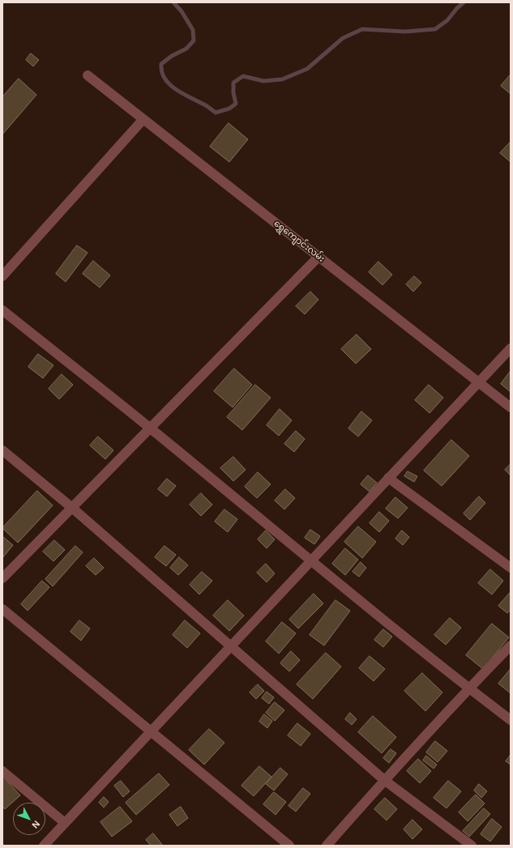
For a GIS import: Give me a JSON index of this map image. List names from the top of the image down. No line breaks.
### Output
{"streets":{"street":["ရွှေကျောင်းလမ်း"]},"north":"bottom right"}
